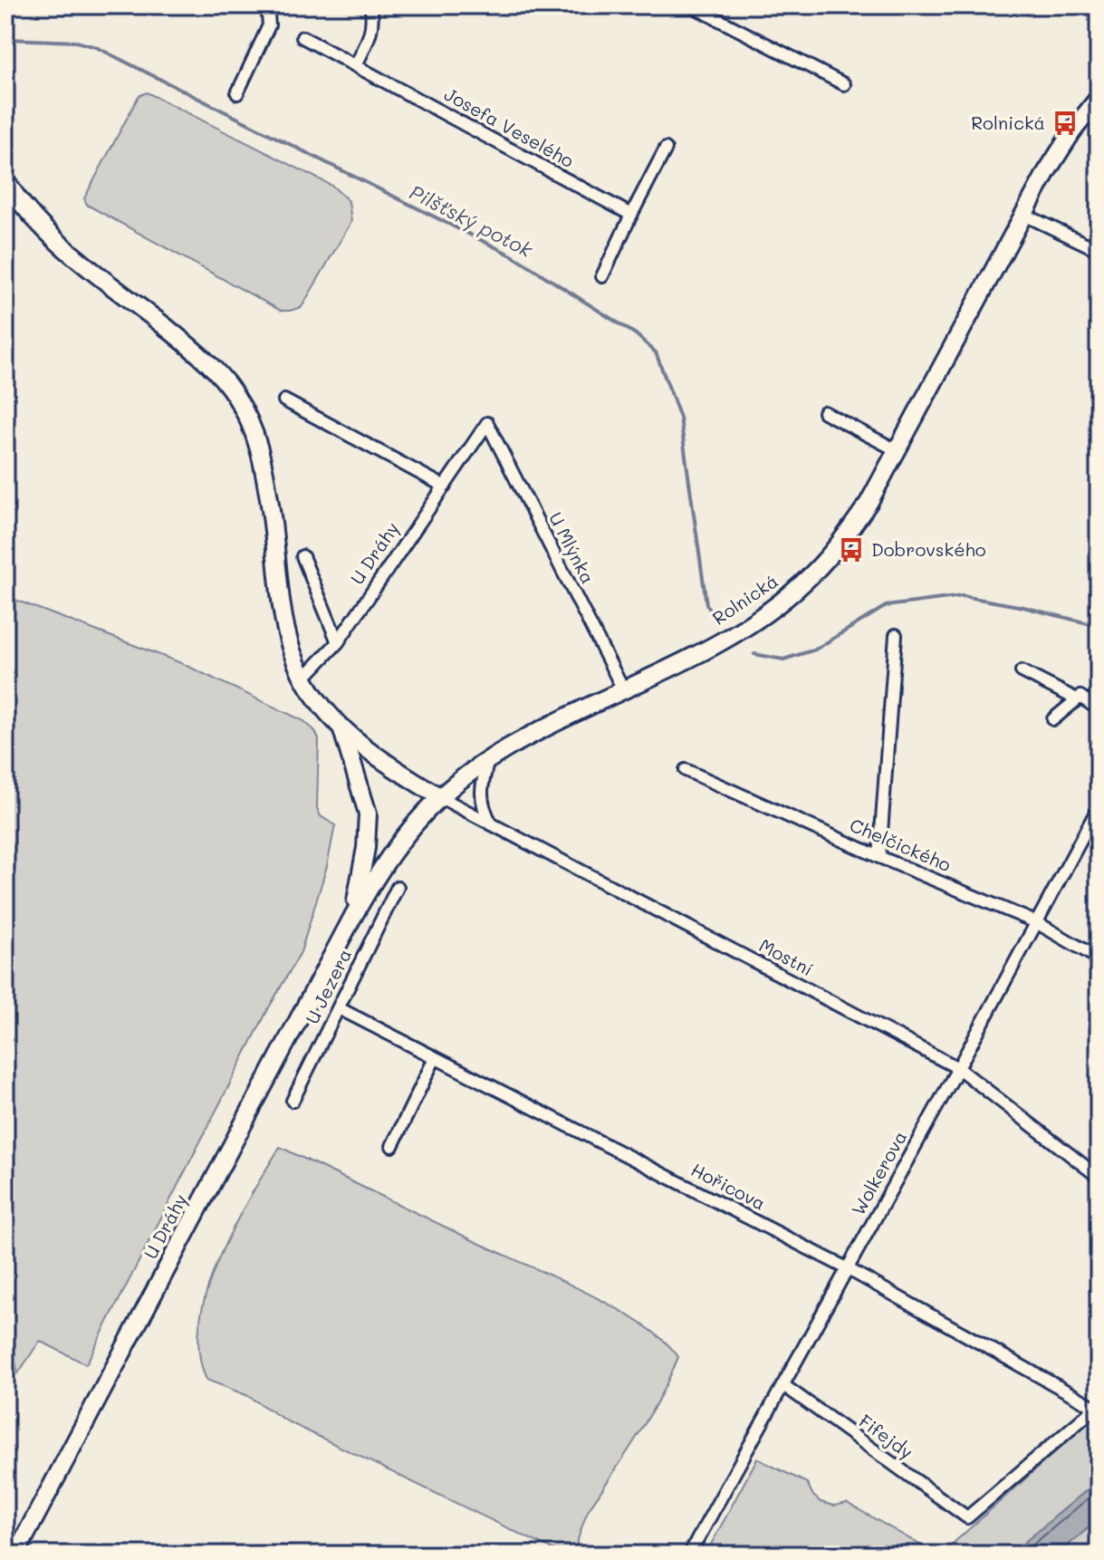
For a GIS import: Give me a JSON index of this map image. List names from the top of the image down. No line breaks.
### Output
{"streets":{"street":["Josefa Veselého","U Mlýnka","U Dráhy","Rolnická","Chelčického","Mostní","U Jezera","Wolkerova","Hořicova","Fifejdy"]},"crossings":[["U Mlýnka","U Dráhy"],["U Mlýnka","Rolnická"],["U Dráhy","Rolnická"],["U Dráhy","Mostní"],["Rolnická","Mostní"],["Chelčického","Wolkerova"],["Mostní","Wolkerova"],["U Jezera","Hořicova"],["Wolkerova","Hořicova"],["Wolkerova","Fifejdy"],["Hořicova","Fifejdy"]],"water":["Pilšťský potok"],"places":{"bus stop":["Rolnická","Dobrovského"]}}
